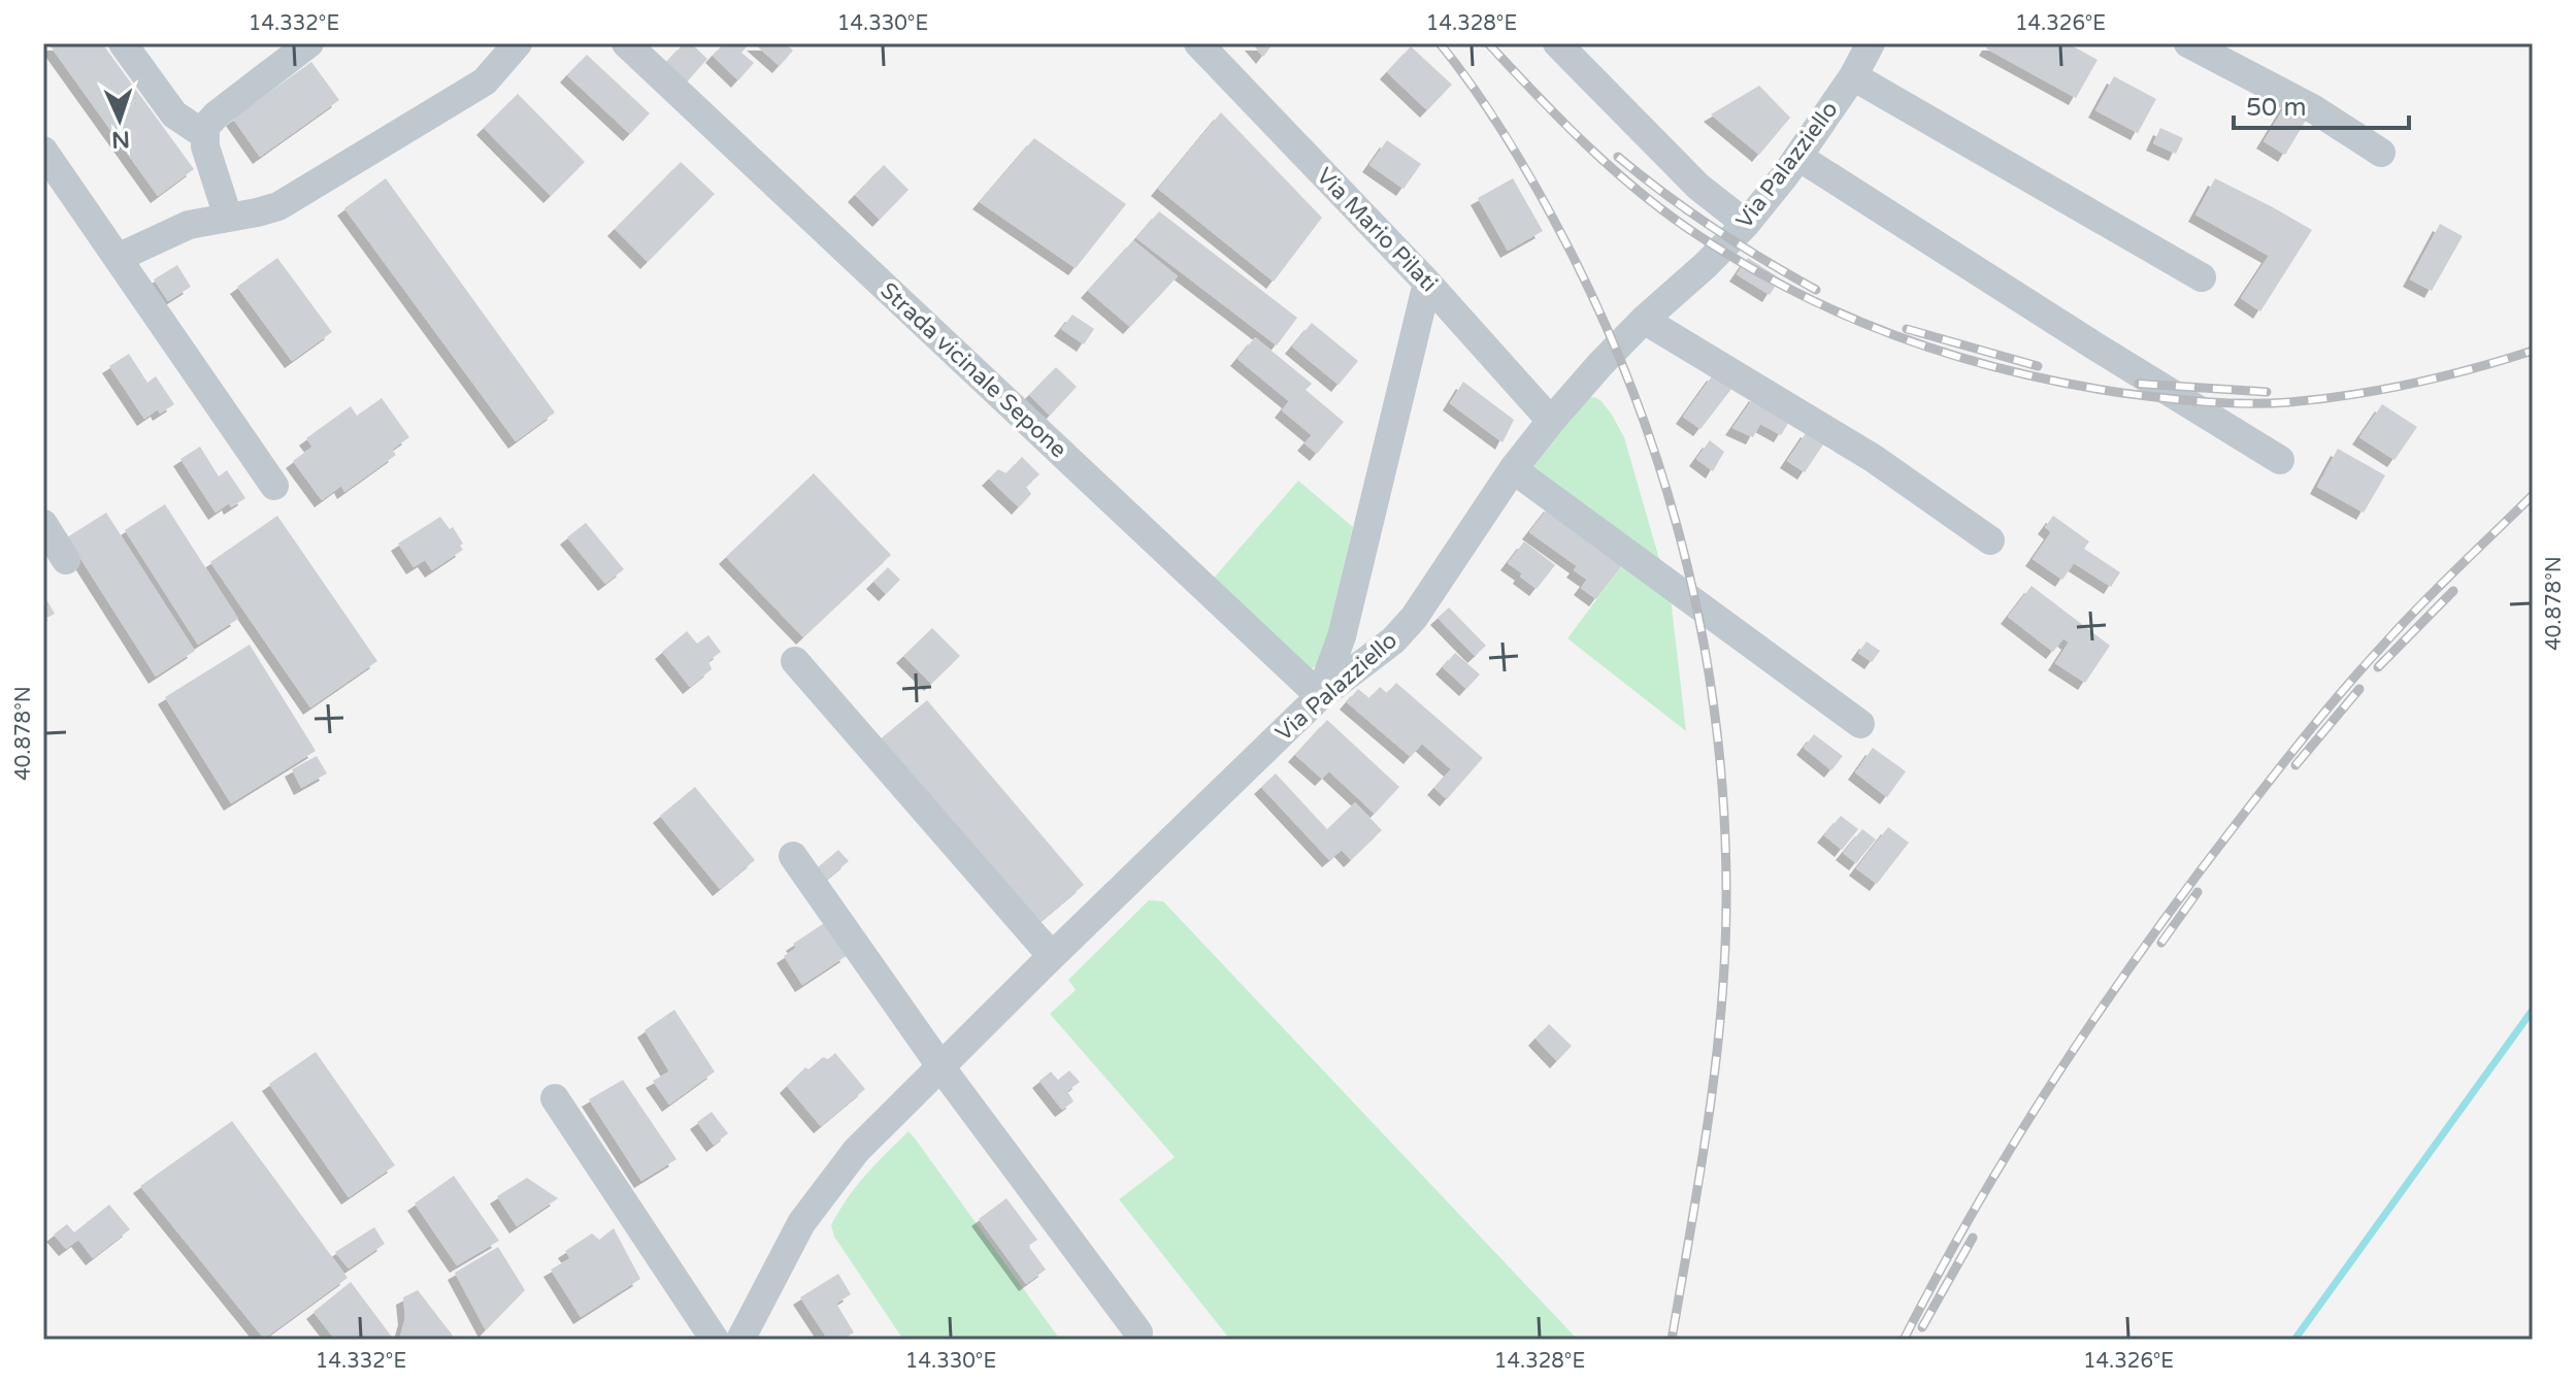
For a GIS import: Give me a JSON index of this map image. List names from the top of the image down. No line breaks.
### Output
{"streets":{"street":["Via Palazziello","Via Mario Pilati","Strada vicinale Sepone"]},"crossings":[["Via Palazziello","Via Mario Pilati"],["Via Palazziello","Strada vicinale Sepone"]],"scale_bar":"50 m","north":"bottom","coordinates":["14.332°E","14.330°E","14.328°E","14.326°E","40.878°N"]}
